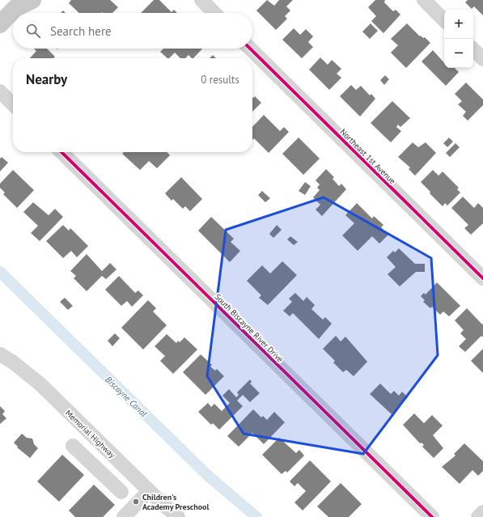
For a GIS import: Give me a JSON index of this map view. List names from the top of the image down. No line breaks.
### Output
{"streets":{"street":["Northeast 1st Avenue","South Biscayne River Drive","Memorial Highway"]},"water":["Biscayne Canal"],"places":["Children's Academy Preschool"],"page":{"map_buttons":["+","−"],"search":"Search here","heading":["Nearby","0 results"]}}
